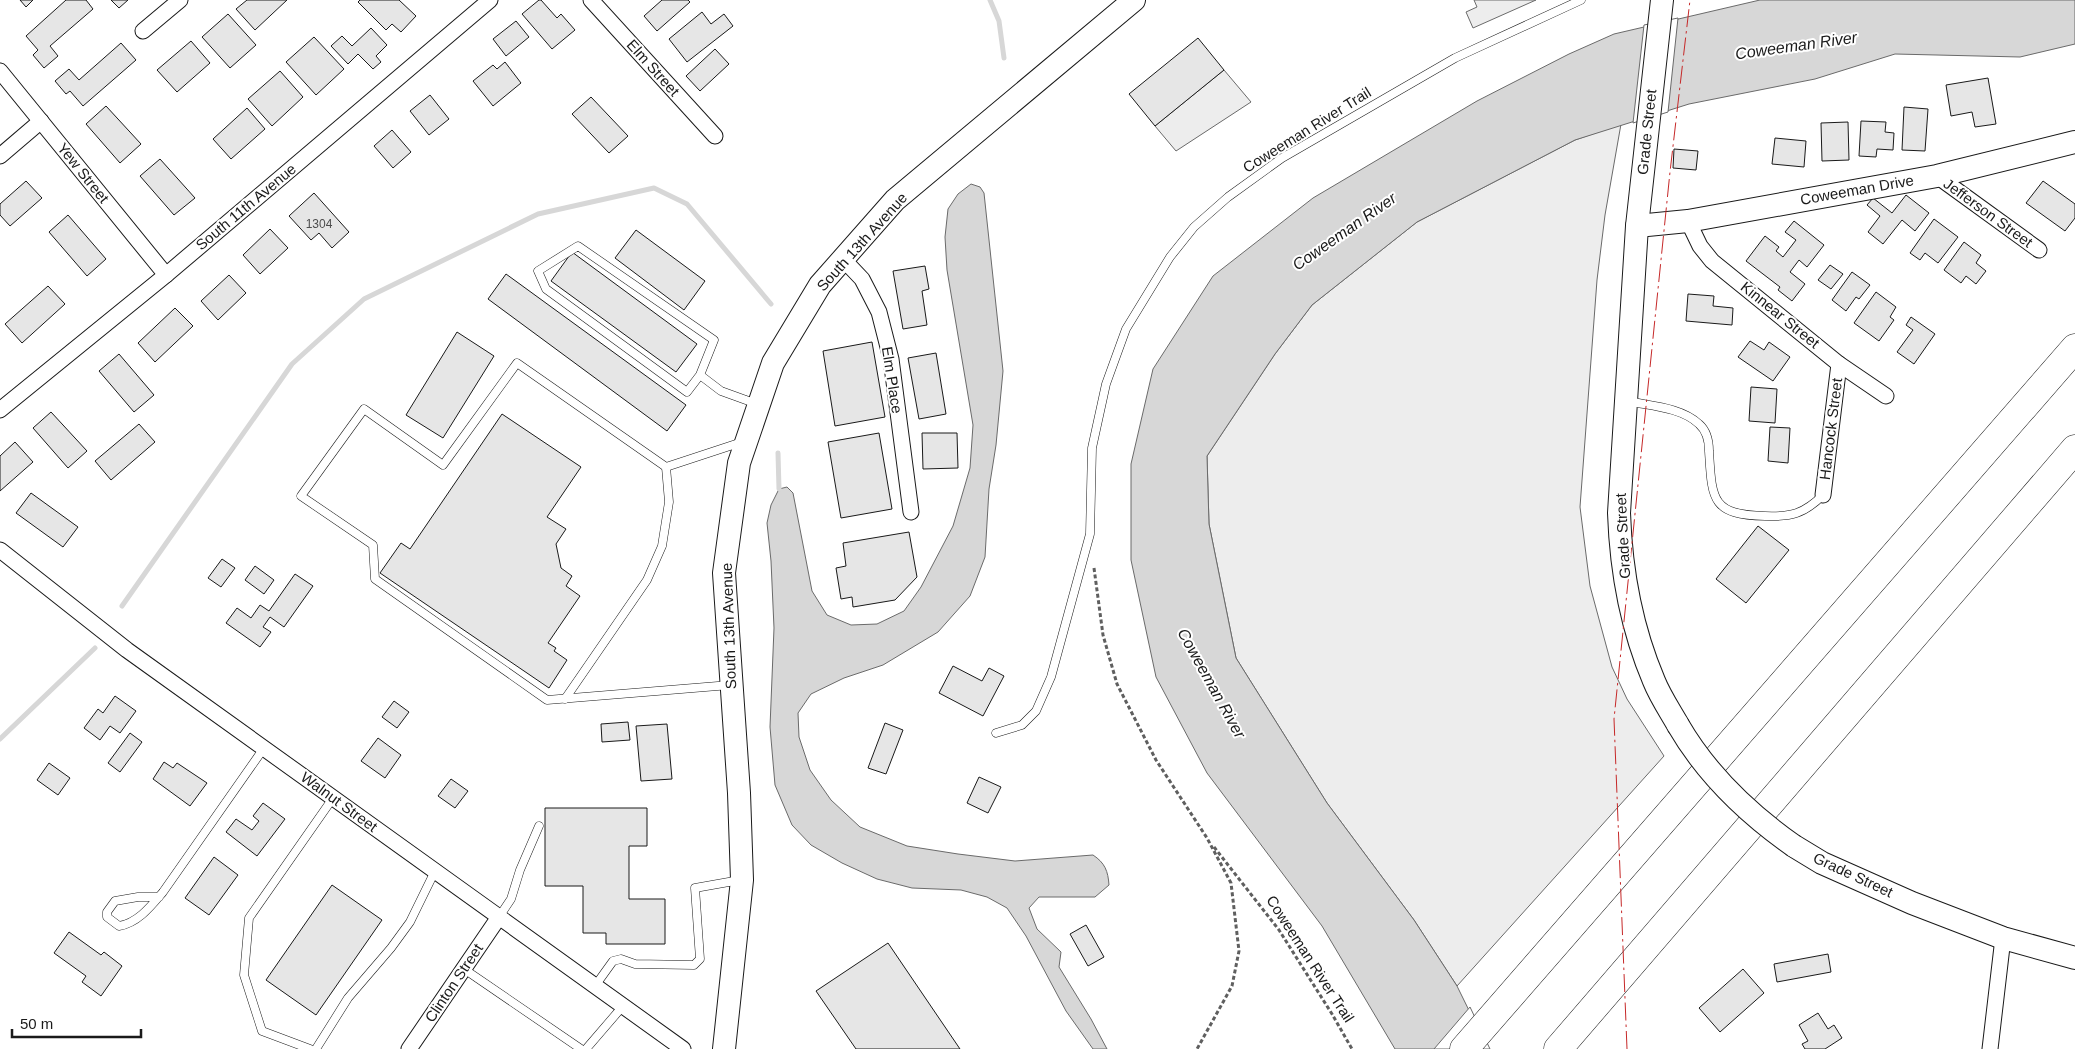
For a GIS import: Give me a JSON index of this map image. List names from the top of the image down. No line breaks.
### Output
{"streets":{"main road":["Grade Street","Coweeman Drive","South 13th Avenue"],"street":["Elm Street","Yew Street","South 11th Avenue","Jefferson Street","Kinnear Street","Elm Place","Hancock Street","Walnut Street","Clinton Street"],"lane":["Coweeman River Trail"]},"crossings":[["Grade Street","Coweeman Drive"],["Yew Street","South 11th Avenue"],["Coweeman Drive","Jefferson Street"],["Coweeman Drive","Kinnear Street"],["South 13th Avenue","Elm Place"],["Kinnear Street","Hancock Street"],["Walnut Street","Clinton Street"]],"water":["Coweeman River"],"house_numbers":["1304"],"scale_bar":"50 m"}
